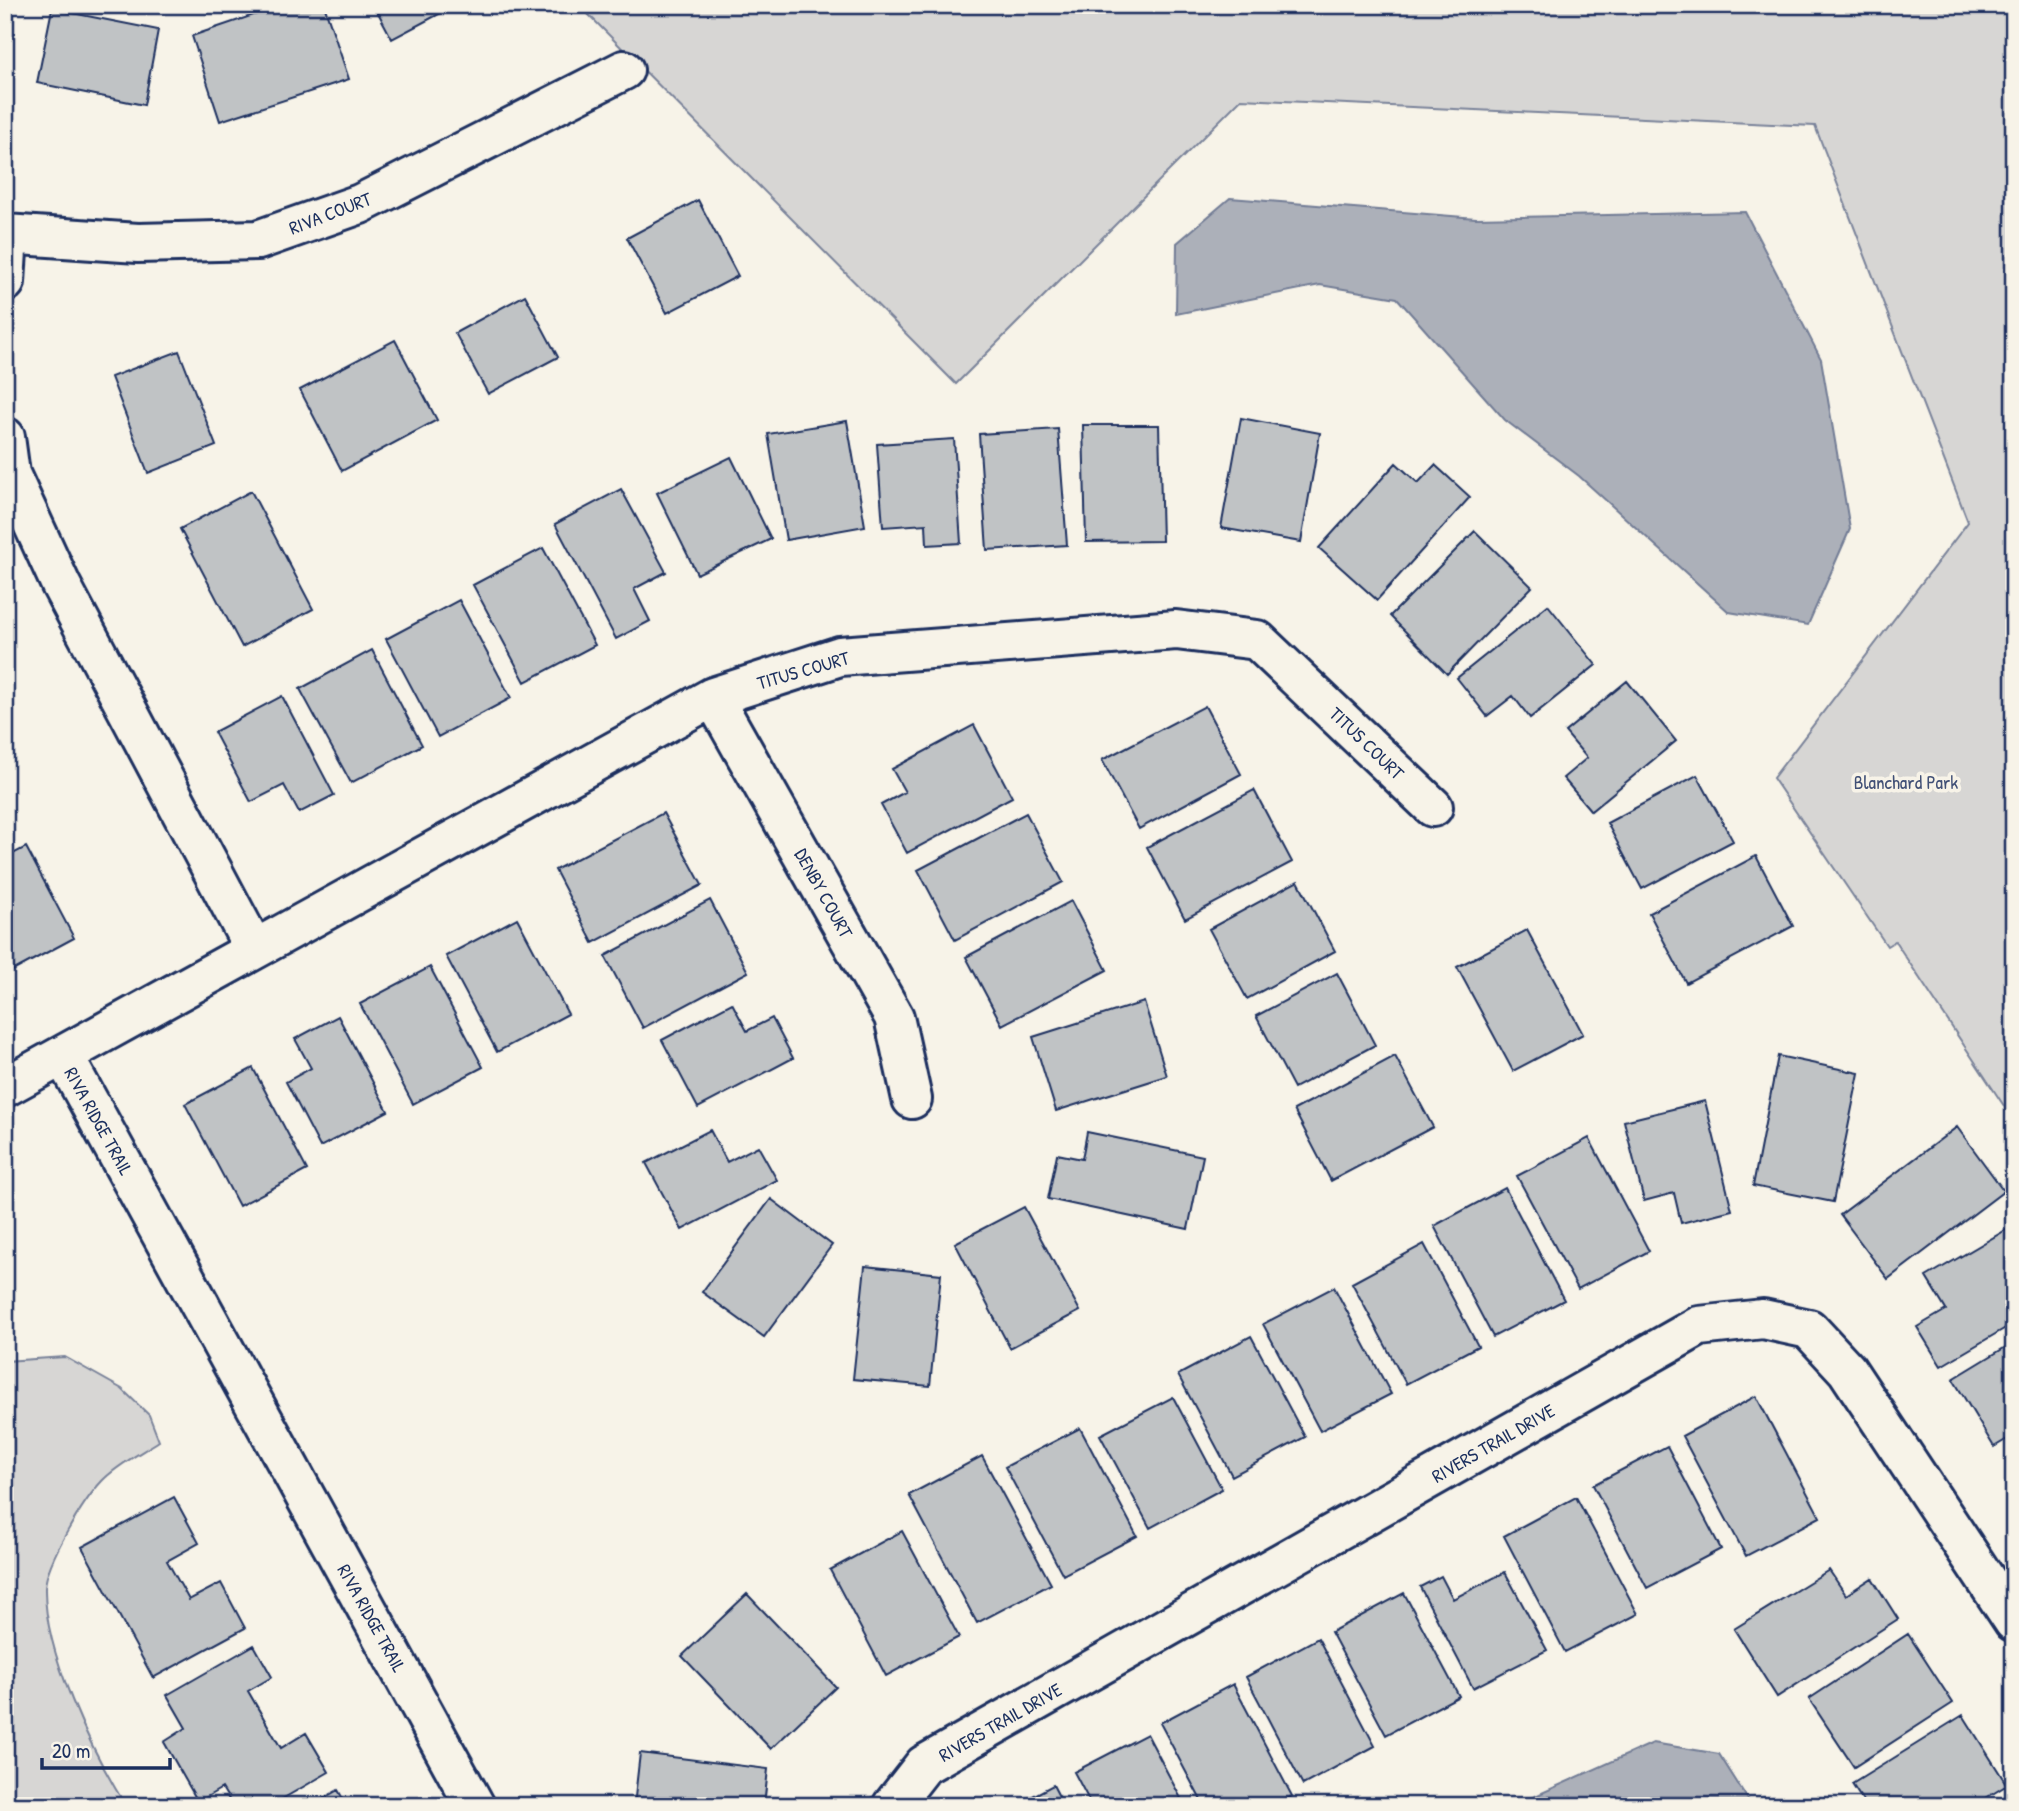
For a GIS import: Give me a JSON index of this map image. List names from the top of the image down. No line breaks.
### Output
{"streets":{"street":["RIVA COURT","TITUS COURT","DENBY COURT","RIVA RIDGE TRAIL","RIVERS TRAIL DRIVE"]},"crossings":[["TITUS COURT","DENBY COURT"],["TITUS COURT","RIVA RIDGE TRAIL"]],"parks":["Blanchard Park"],"scale_bar":"20 m"}
